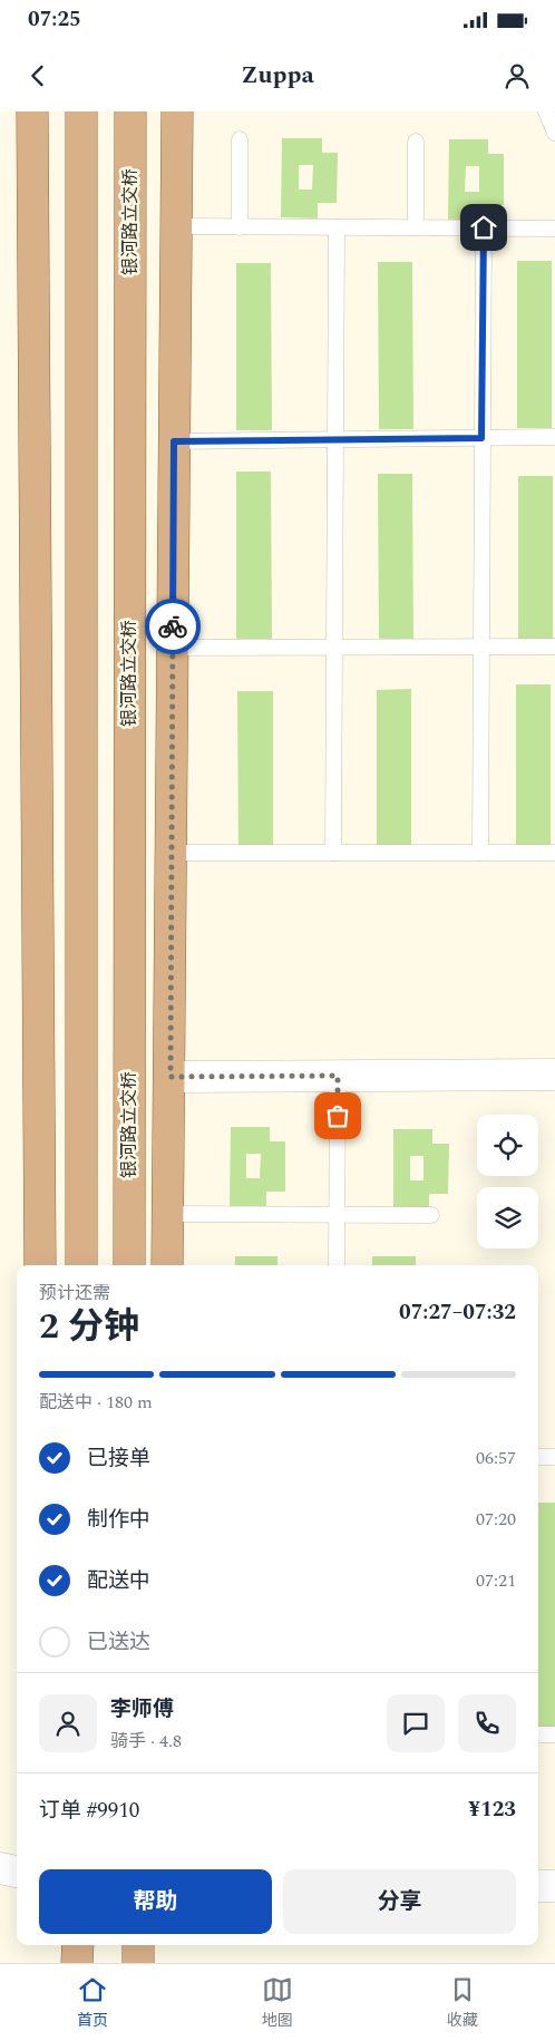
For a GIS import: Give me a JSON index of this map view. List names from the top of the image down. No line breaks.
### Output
{"streets":{"main road":["银河路立交桥"]},"page":{"status":"07:25","header":"Zuppa","heading":["2 分钟","预计还需","07:27–07:32"],"panel":["李师傅","骑手 · 4.8","订单 #9910","¥123"],"bar":"配送中 · 180 m","list":[["已接单","06:57"],["制作中","07:20"],["配送中","07:21"],"已送达"],"buttons":["帮助","分享"],"tabs":["首页","地图","收藏"]}}
